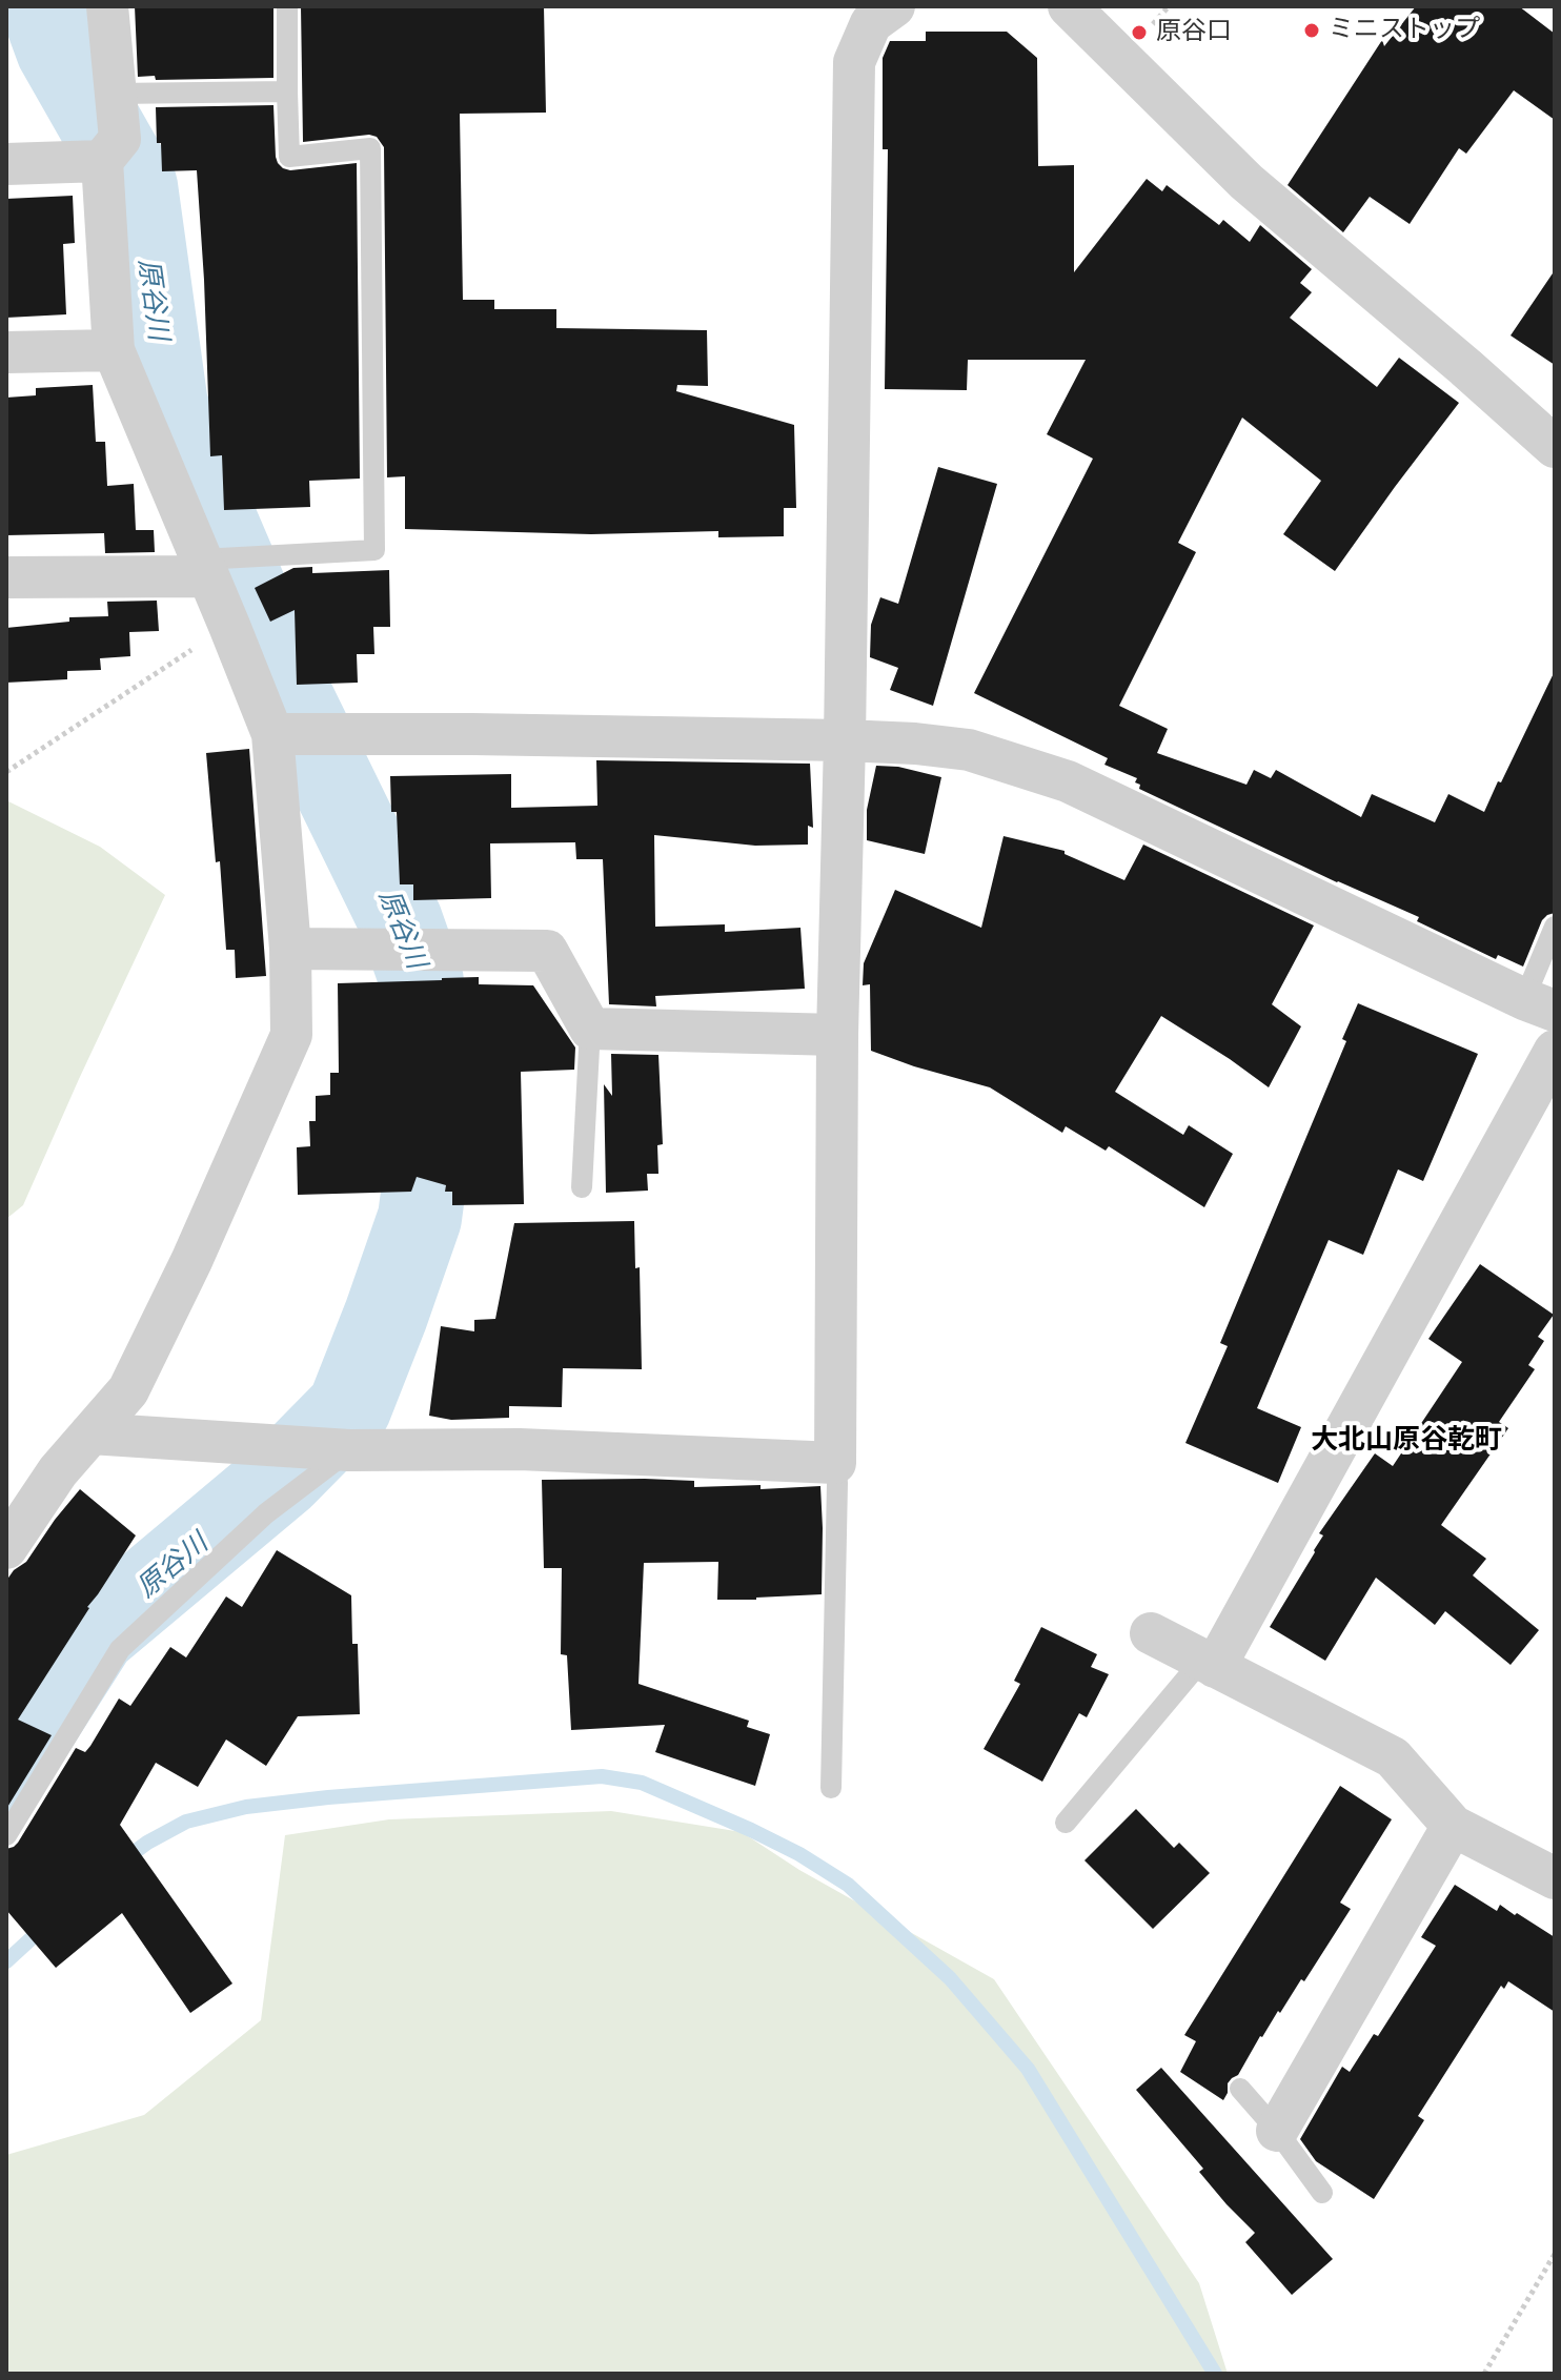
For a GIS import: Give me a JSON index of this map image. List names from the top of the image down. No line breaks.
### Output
{"districts":["大北山原谷乾町"],"water":["原谷川"],"places":["ミニストップ","原谷口"]}
